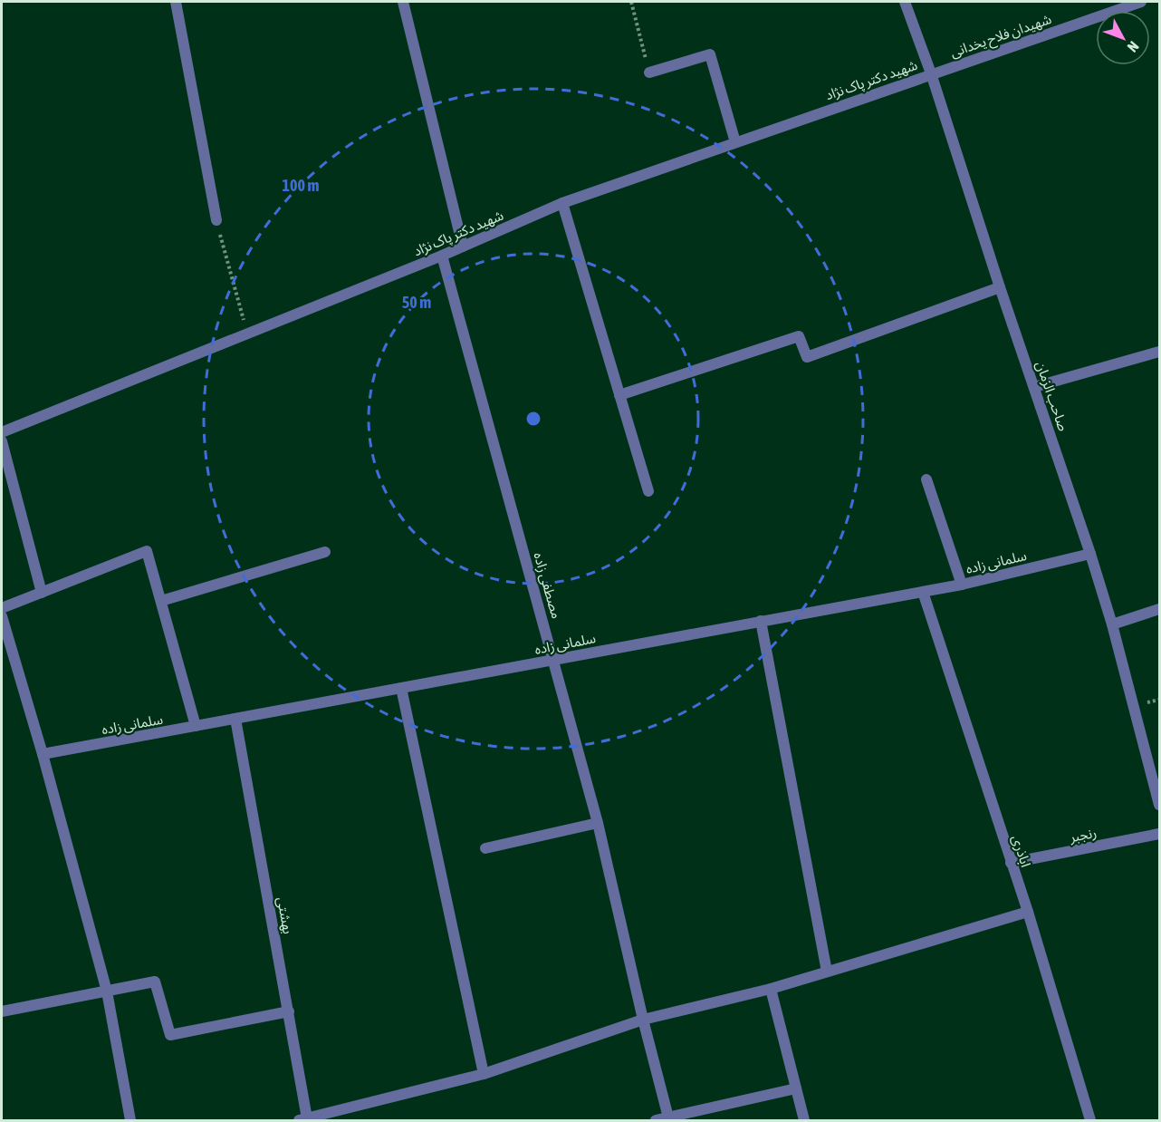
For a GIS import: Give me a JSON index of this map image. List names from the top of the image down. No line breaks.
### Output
{"streets":{"street":["شهیدان فلاح یخدانی","شهید دکتر پاک نژاد","صاحب الزمان","سلمانی زاده","مصطفی زاده","رنجبر","اباذری","بهشتی"]},"crossings":[["شهیدان فلاح یخدانی","شهید دکتر پاک نژاد"],["شهیدان فلاح یخدانی","صاحب الزمان"],["شهید دکتر پاک نژاد","صاحب الزمان"],["شهید دکتر پاک نژاد","مصطفی زاده"],["صاحب الزمان","سلمانی زاده"],["سلمانی زاده","مصطفی زاده"],["سلمانی زاده","اباذری"],["سلمانی زاده","بهشتی"],["رنجبر","اباذری"]],"north":"bottom right","rings":["100 m","50 m"]}
